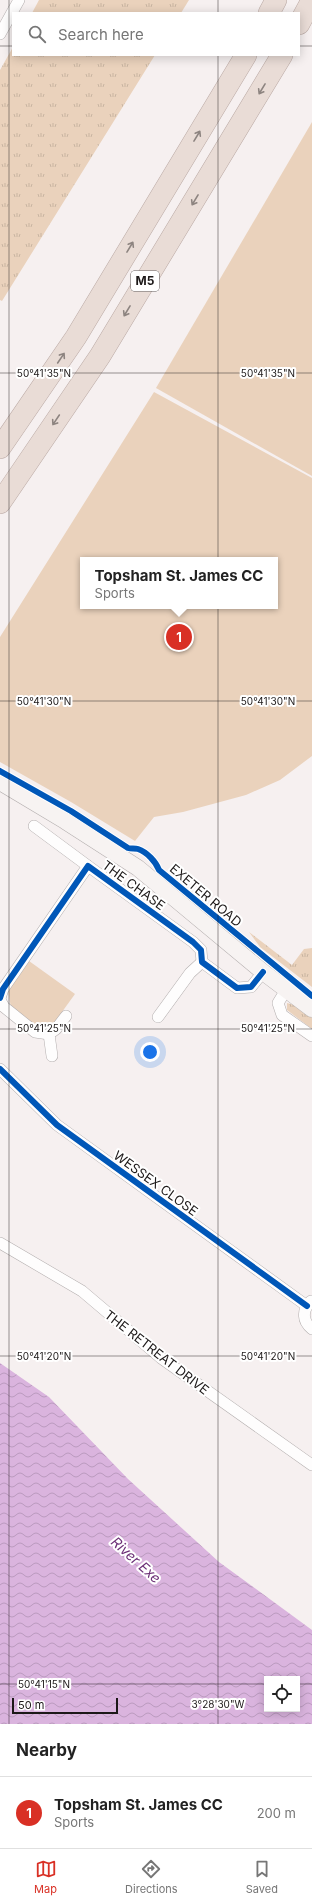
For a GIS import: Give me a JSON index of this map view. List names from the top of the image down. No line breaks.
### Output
{"streets":{"highway":["M5"],"street":["THE CHASE","EXETER ROAD","WESSEX CLOSE","THE RETREAT DRIVE"]},"water":["River Exe"],"scale_bar":"50 m","page":{"search":"Search here","popup":["Topsham St. James CC","Sports"],"pins":"1","scale":"50 m","heading":"Nearby","list":[{"mark":"1","name":"Topsham St. James CC","note":"Sports","value":"200 m"}],"nav":["Map","Directions","Saved"]},"coordinates":["50°41'35\"N","50°41'30\"N","50°41'25\"N","50°41'20\"N","50°41'15\"N","3°28'30\"W"]}
